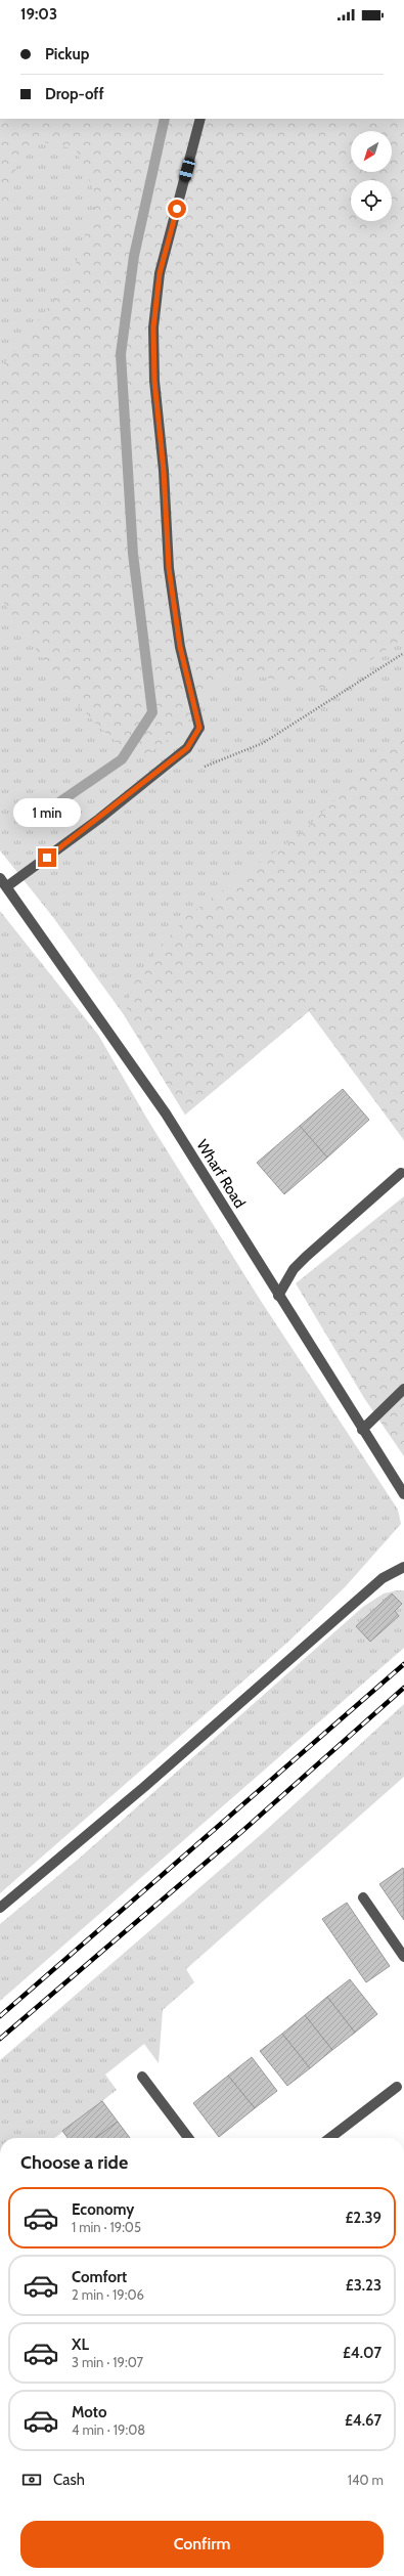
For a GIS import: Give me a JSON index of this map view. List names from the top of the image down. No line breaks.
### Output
{"streets":{"street":["Wharf Road"]},"north":"bottom left","page":{"status":"19:03","banner":["Pickup","Drop-off"],"bubble":"1 min","heading":"Choose a ride","list":[{"name":"Economy","note":"1 min · 19:05","value":"£2.39"},{"name":"Comfort","note":"2 min · 19:06","value":"£3.23"},{"name":"XL","note":"3 min · 19:07","value":"£4.07"},{"name":"Moto","note":"4 min · 19:08","value":"£4.67"}],"pay":["Cash","140 m"],"buttons":"Confirm"}}
